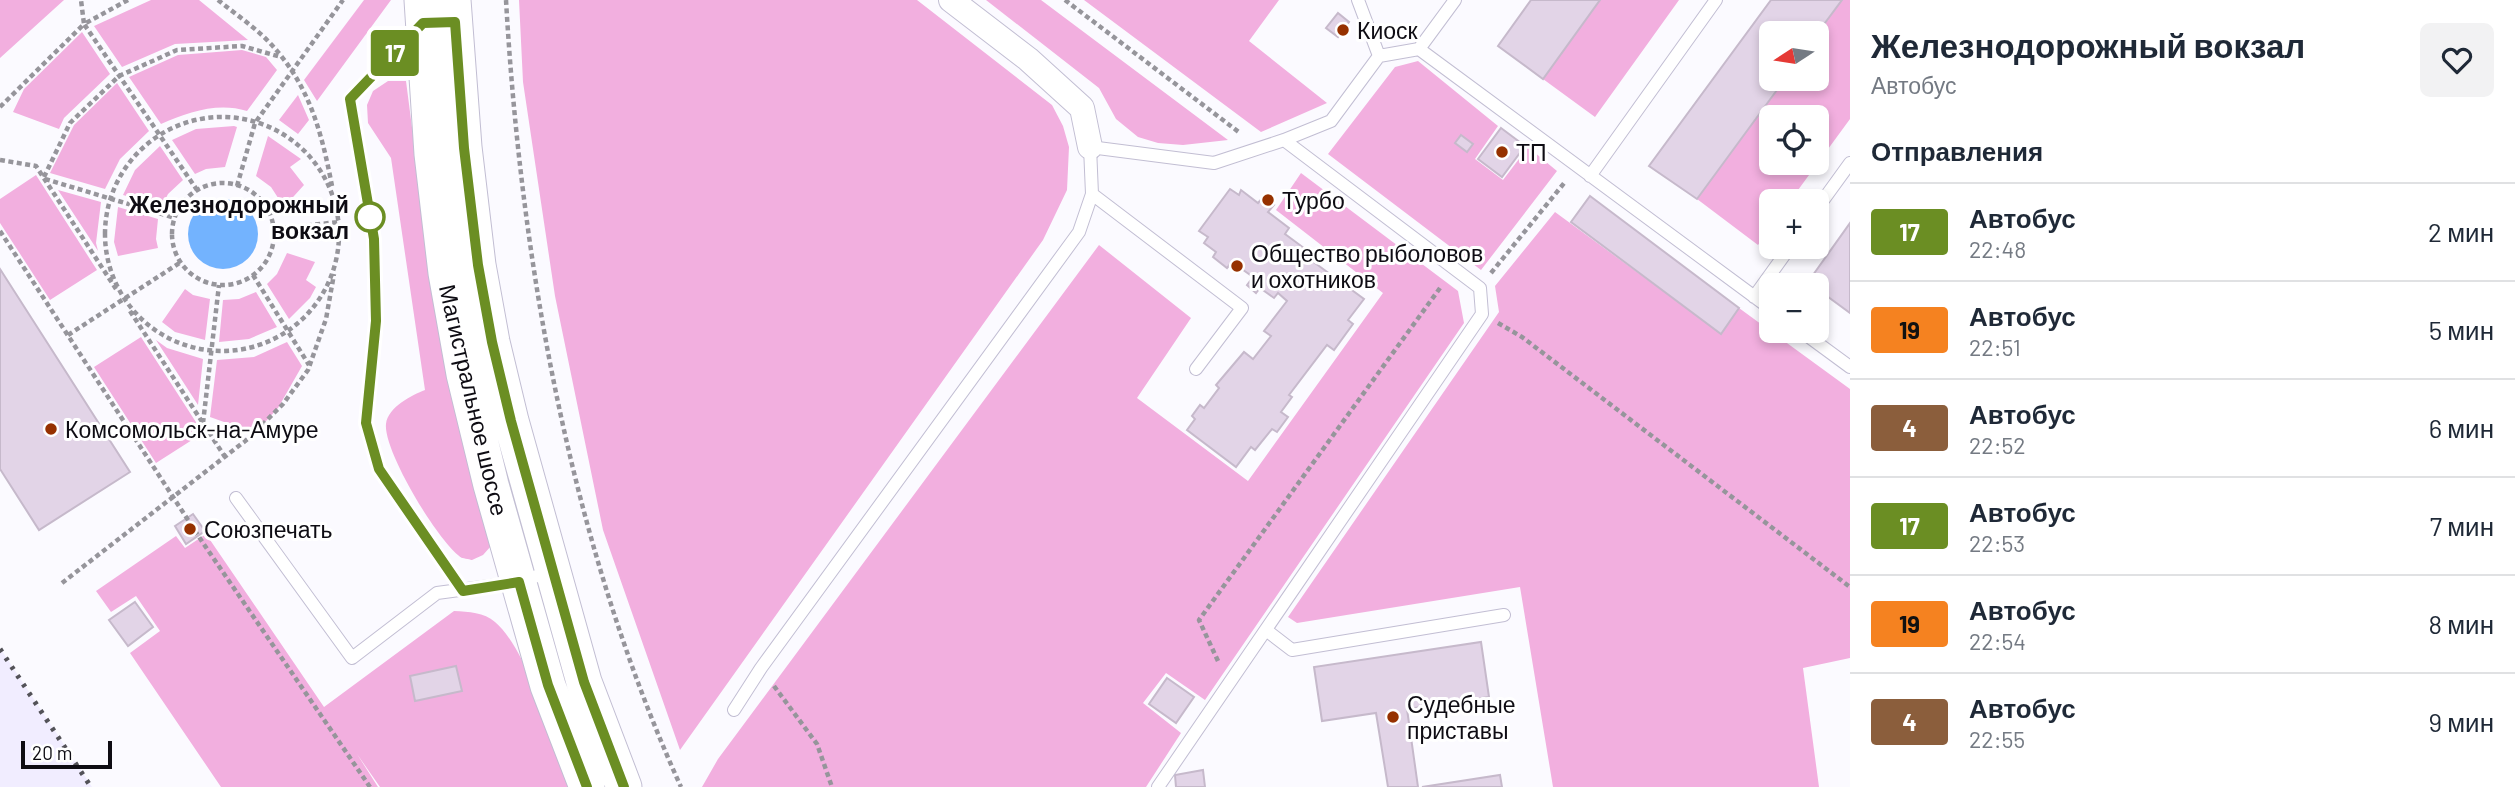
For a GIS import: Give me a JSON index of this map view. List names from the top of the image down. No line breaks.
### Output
{"streets":{"main road":["Магистральное шоссе"]},"places":["Киоск","ТП","Турбо","Железнодорожный вокзал","Общество рыболовов и охотников","Комсомольск-на-Амуре","Союзпечать","Судебные приставы"],"lines":["bus line 17"],"scale_bar":"20 m","north":"left","page":{"on_map":"17","heading":[["Железнодорожный вокзал","Автобус"],"Отправления"],"map_buttons":["+","−"],"list":[{"mark":"17","name":"Автобус","note":"22:48","value":"2 мин"},{"mark":"19","name":"Автобус","note":"22:51","value":"5 мин"},{"mark":"4","name":"Автобус","note":"22:52","value":"6 мин"},{"mark":"17","name":"Автобус","note":"22:53","value":"7 мин"},{"mark":"19","name":"Автобус","note":"22:54","value":"8 мин"},{"mark":"4","name":"Автобус","note":"22:55","value":"9 мин"}],"scale":"20 m"}}
